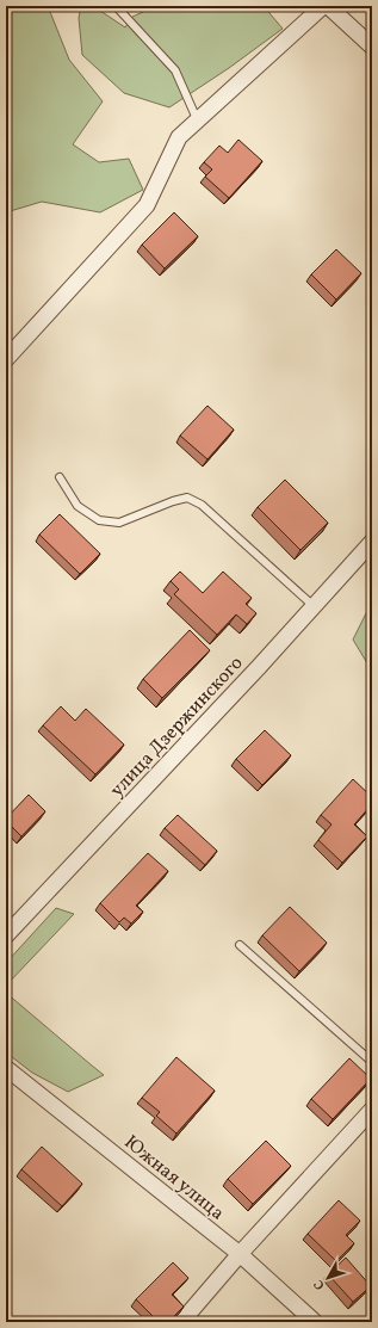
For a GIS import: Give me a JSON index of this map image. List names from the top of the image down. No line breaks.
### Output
{"streets":{"street":["улица Дзержинского","Южная улица"]},"north":"bottom left"}
